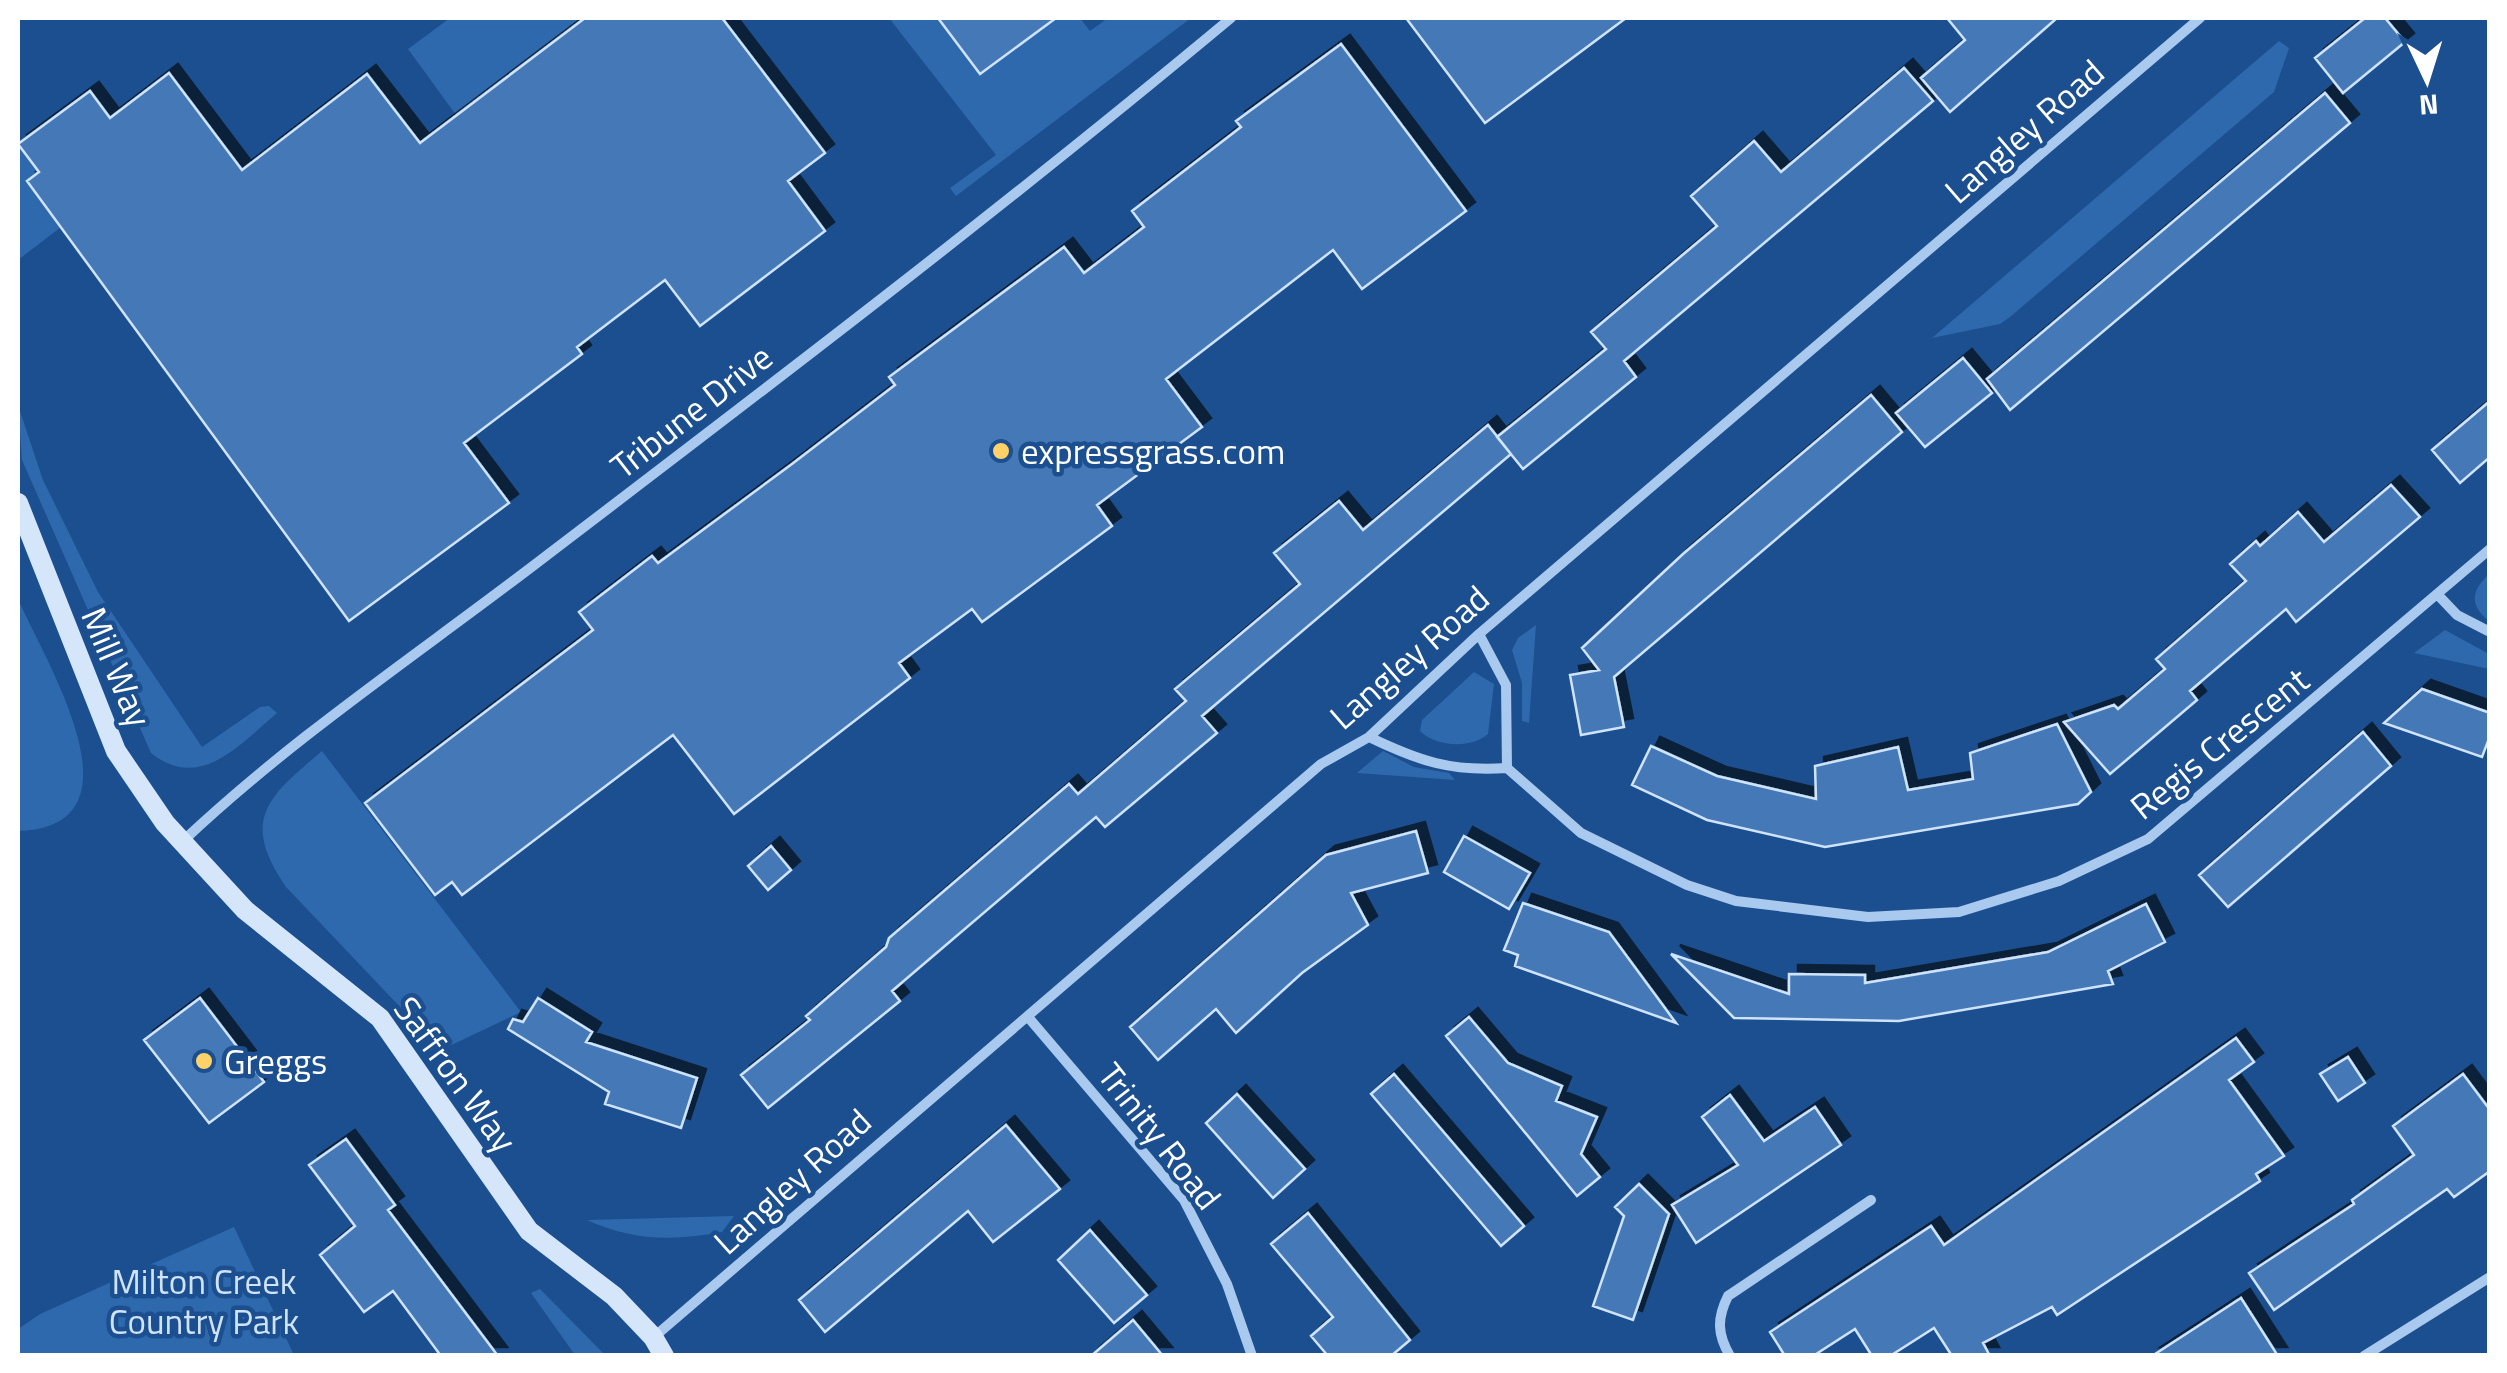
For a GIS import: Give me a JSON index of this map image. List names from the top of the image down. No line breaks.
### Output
{"streets":{"street":["Langley Road","Tribune Drive","Mill Way","Regis Crescent","Saffron Way","Trinity Road"]},"crossings":[["Langley Road","Saffron Way"],["Langley Road","Trinity Road"],["Tribune Drive","Mill Way"],["Tribune Drive","Saffron Way"],["Mill Way","Saffron Way"]],"parks":["Milton Creek Country Park"],"places":["expressgrass.com","Greggs"],"north":"bottom"}
